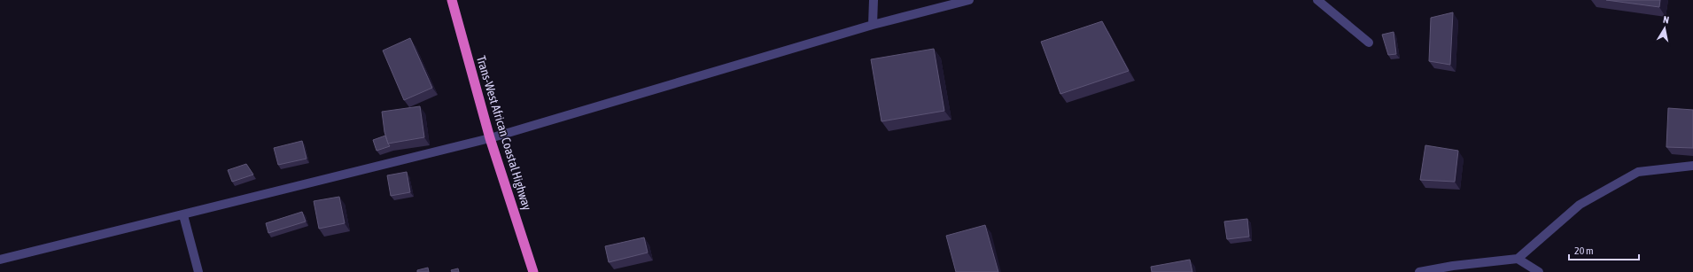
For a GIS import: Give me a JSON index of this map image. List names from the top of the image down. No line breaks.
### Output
{"streets":{"highway":["Trans-West African Coastal Highway"]},"scale_bar":"20 m","north":"top"}
